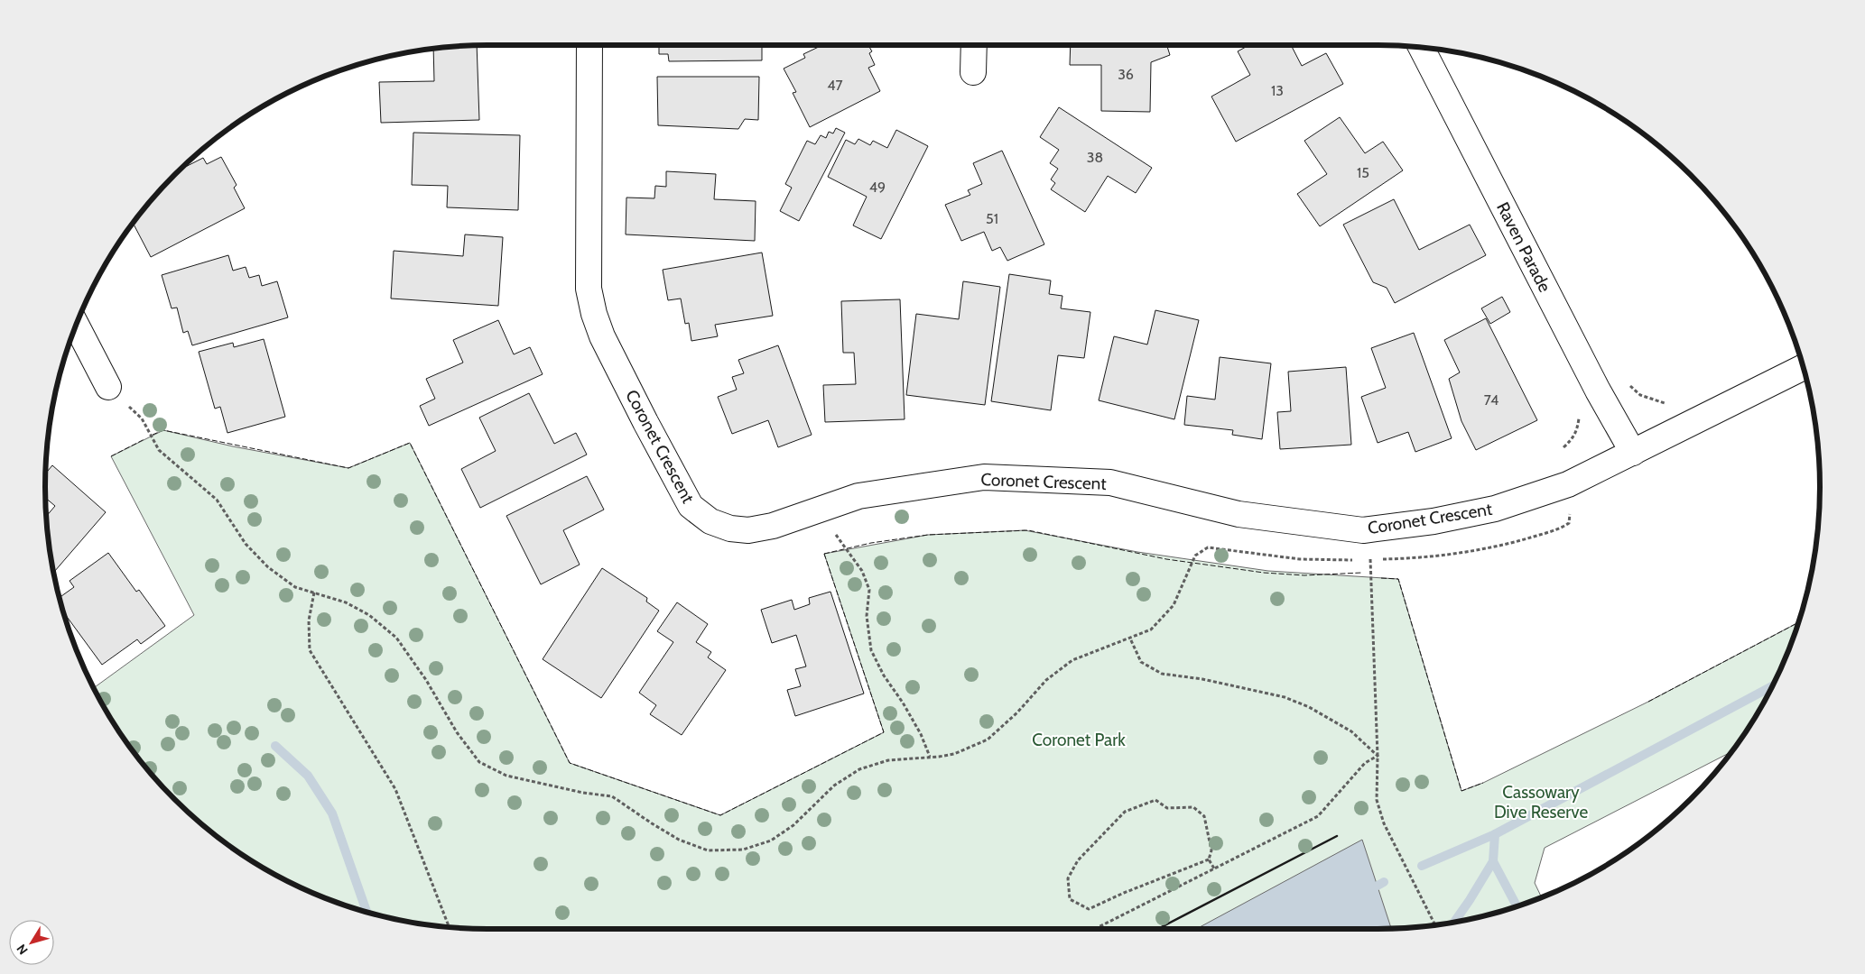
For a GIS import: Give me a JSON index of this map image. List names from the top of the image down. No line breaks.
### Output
{"streets":{"street":["Raven Parade","Coronet Crescent"]},"crossings":[["Raven Parade","Coronet Crescent"]],"parks":["Coronet Park","Cassowary Dive Reserve"],"house_numbers":["36","47","13","38","15","49","51","74"],"north":"bottom left"}
